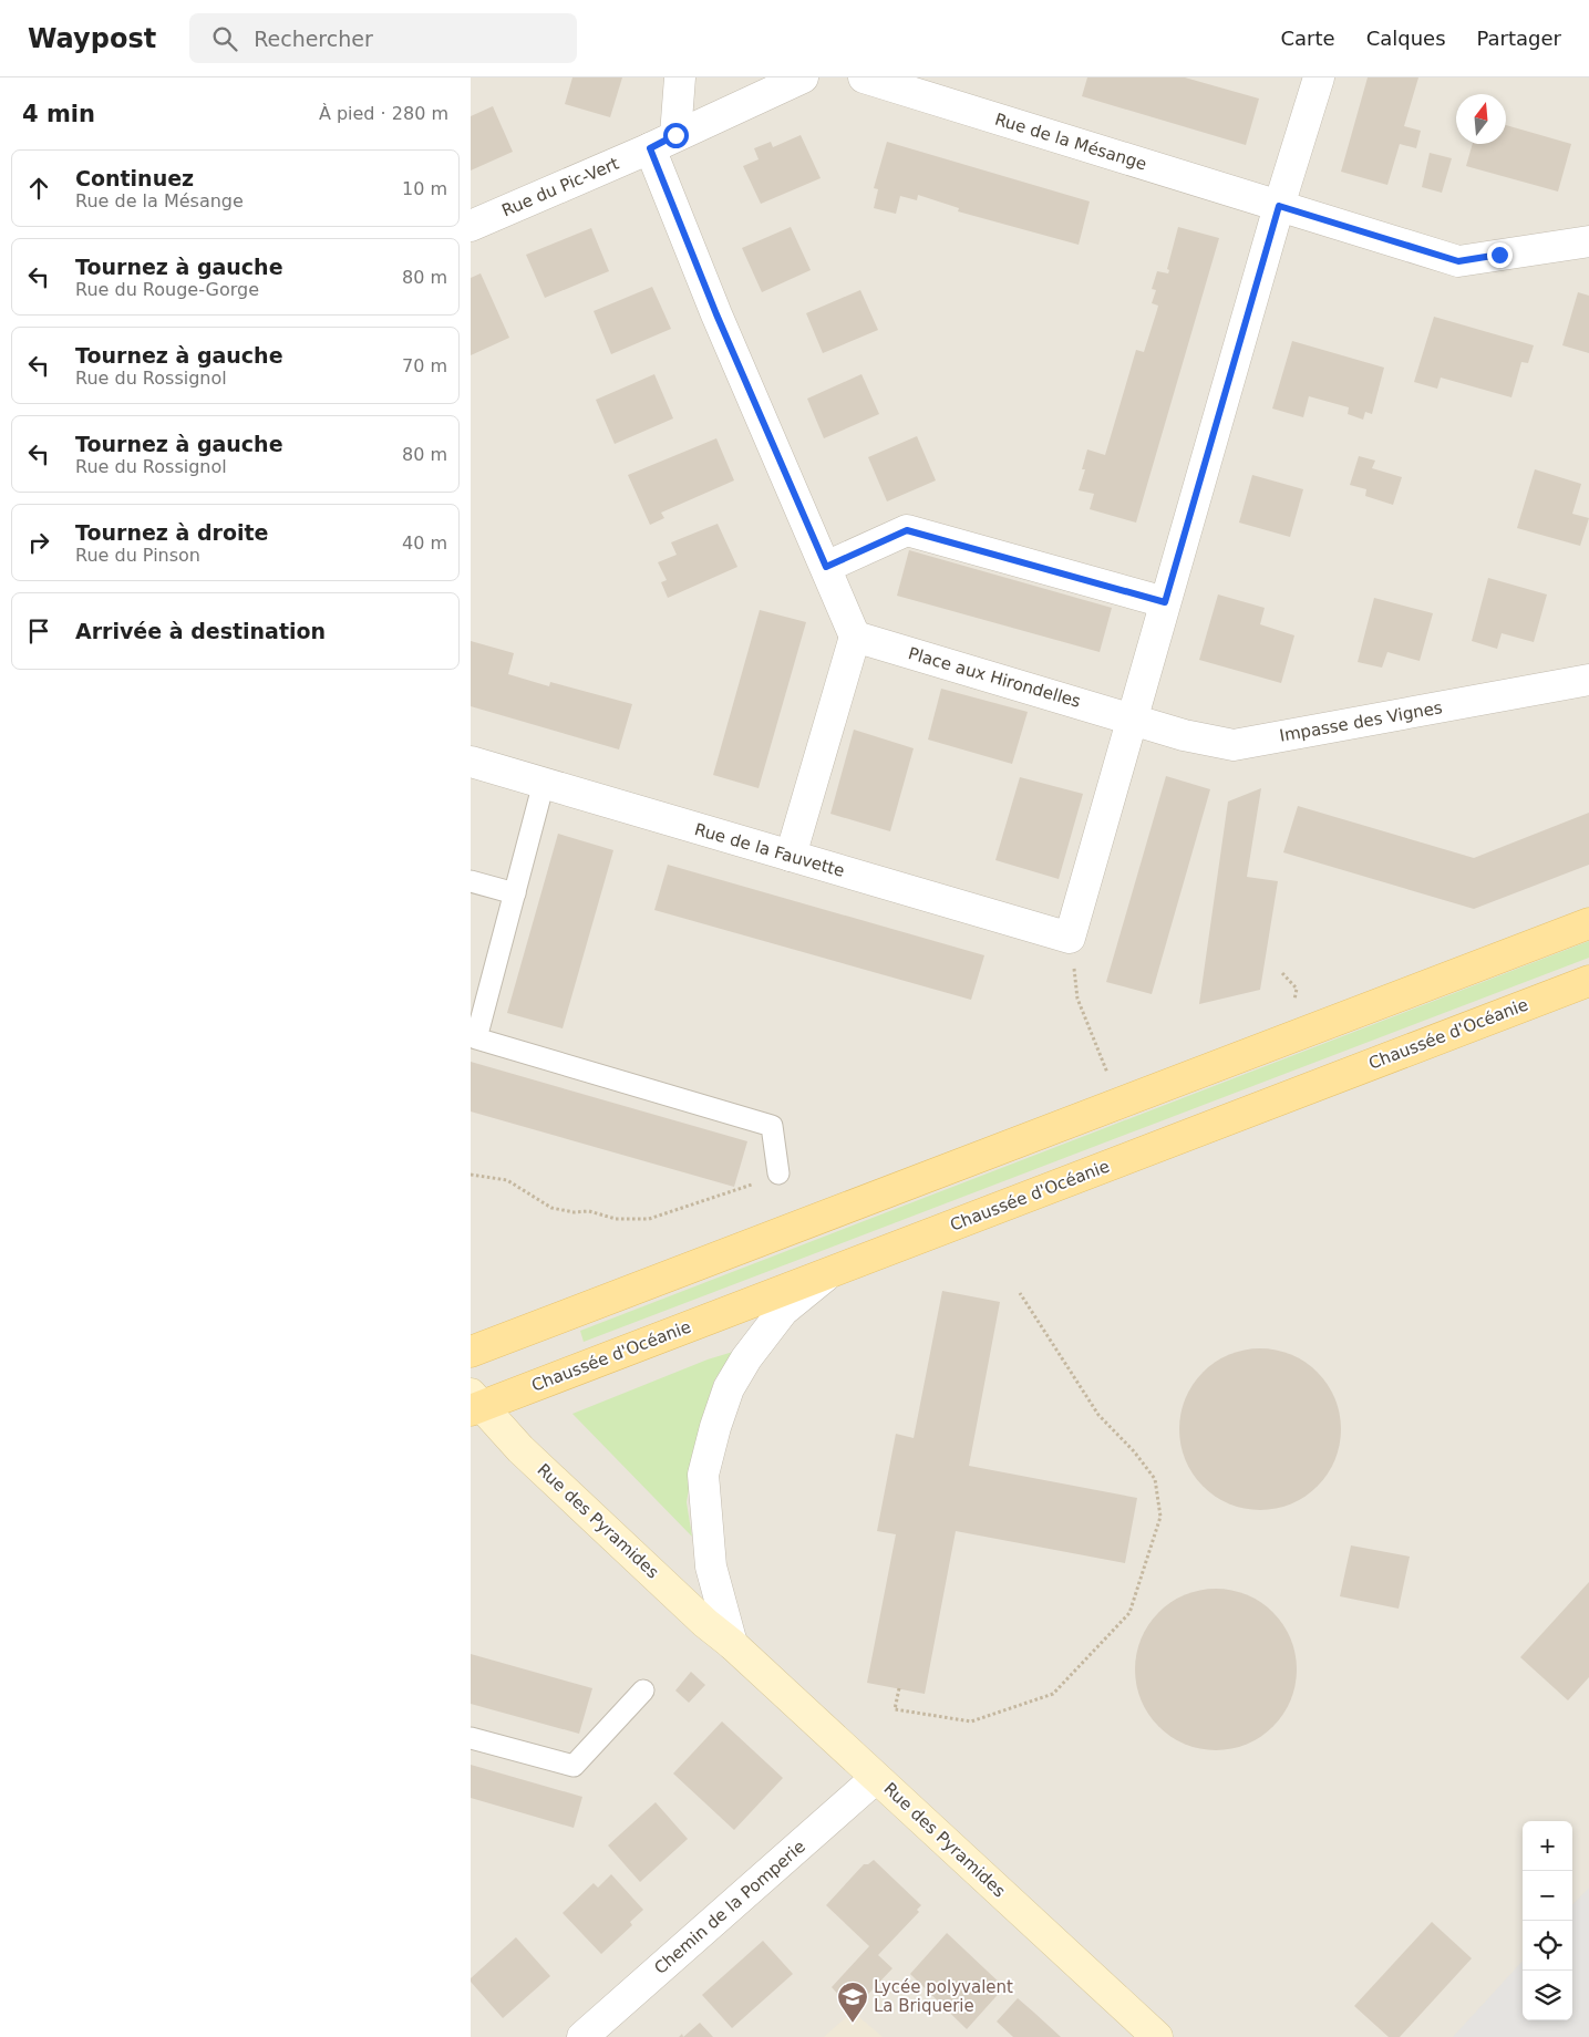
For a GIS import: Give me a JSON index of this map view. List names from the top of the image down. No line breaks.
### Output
{"streets":{"main road":["Chaussée d'Océanie"],"street":["Rue de la Mésange","Rue du Pic-Vert","Place aux Hirondelles","Impasse des Vignes","Rue de la Fauvette","Rue des Pyramides","Chemin de la Pomperie"]},"crossings":[["Place aux Hirondelles","Impasse des Vignes"],["Chaussée d'Océanie","Rue des Pyramides"],["Rue des Pyramides","Chemin de la Pomperie"]],"places":{"school or university":["Lycée polyvalent La Briquerie"]},"north":"top","page":{"header":"Waypost","search":"Rechercher","nav":["Carte","Calques","Partager"],"heading":["4 min","À pied · 280 m"],"list":[["Continuez","Rue de la Mésange","10 m"],["Tournez à gauche","Rue du Rouge-Gorge","80 m"],["Tournez à gauche","Rue du Rossignol","70 m"],["Tournez à gauche","Rue du Rossignol","80 m"],["Tournez à droite","Rue du Pinson","40 m"],"Arrivée à destination"],"map_buttons":["+","−"]}}
